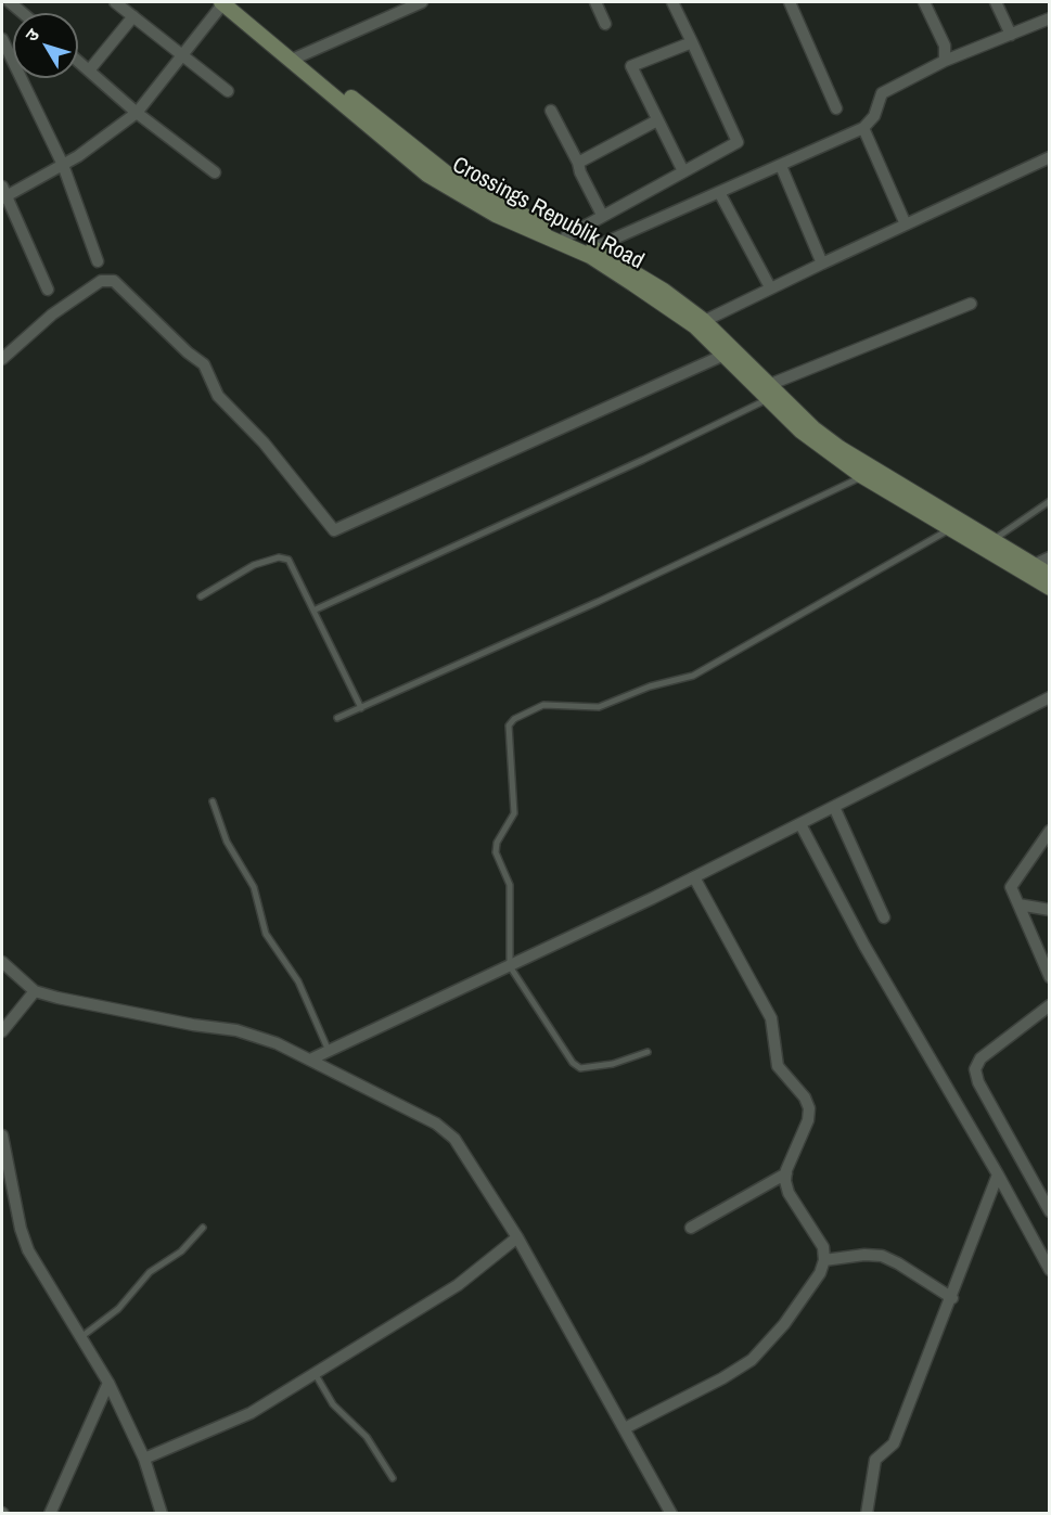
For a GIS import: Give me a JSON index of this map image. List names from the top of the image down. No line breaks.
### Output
{"streets":{"street":["Crossings Republik Road"]},"north":"top left"}
